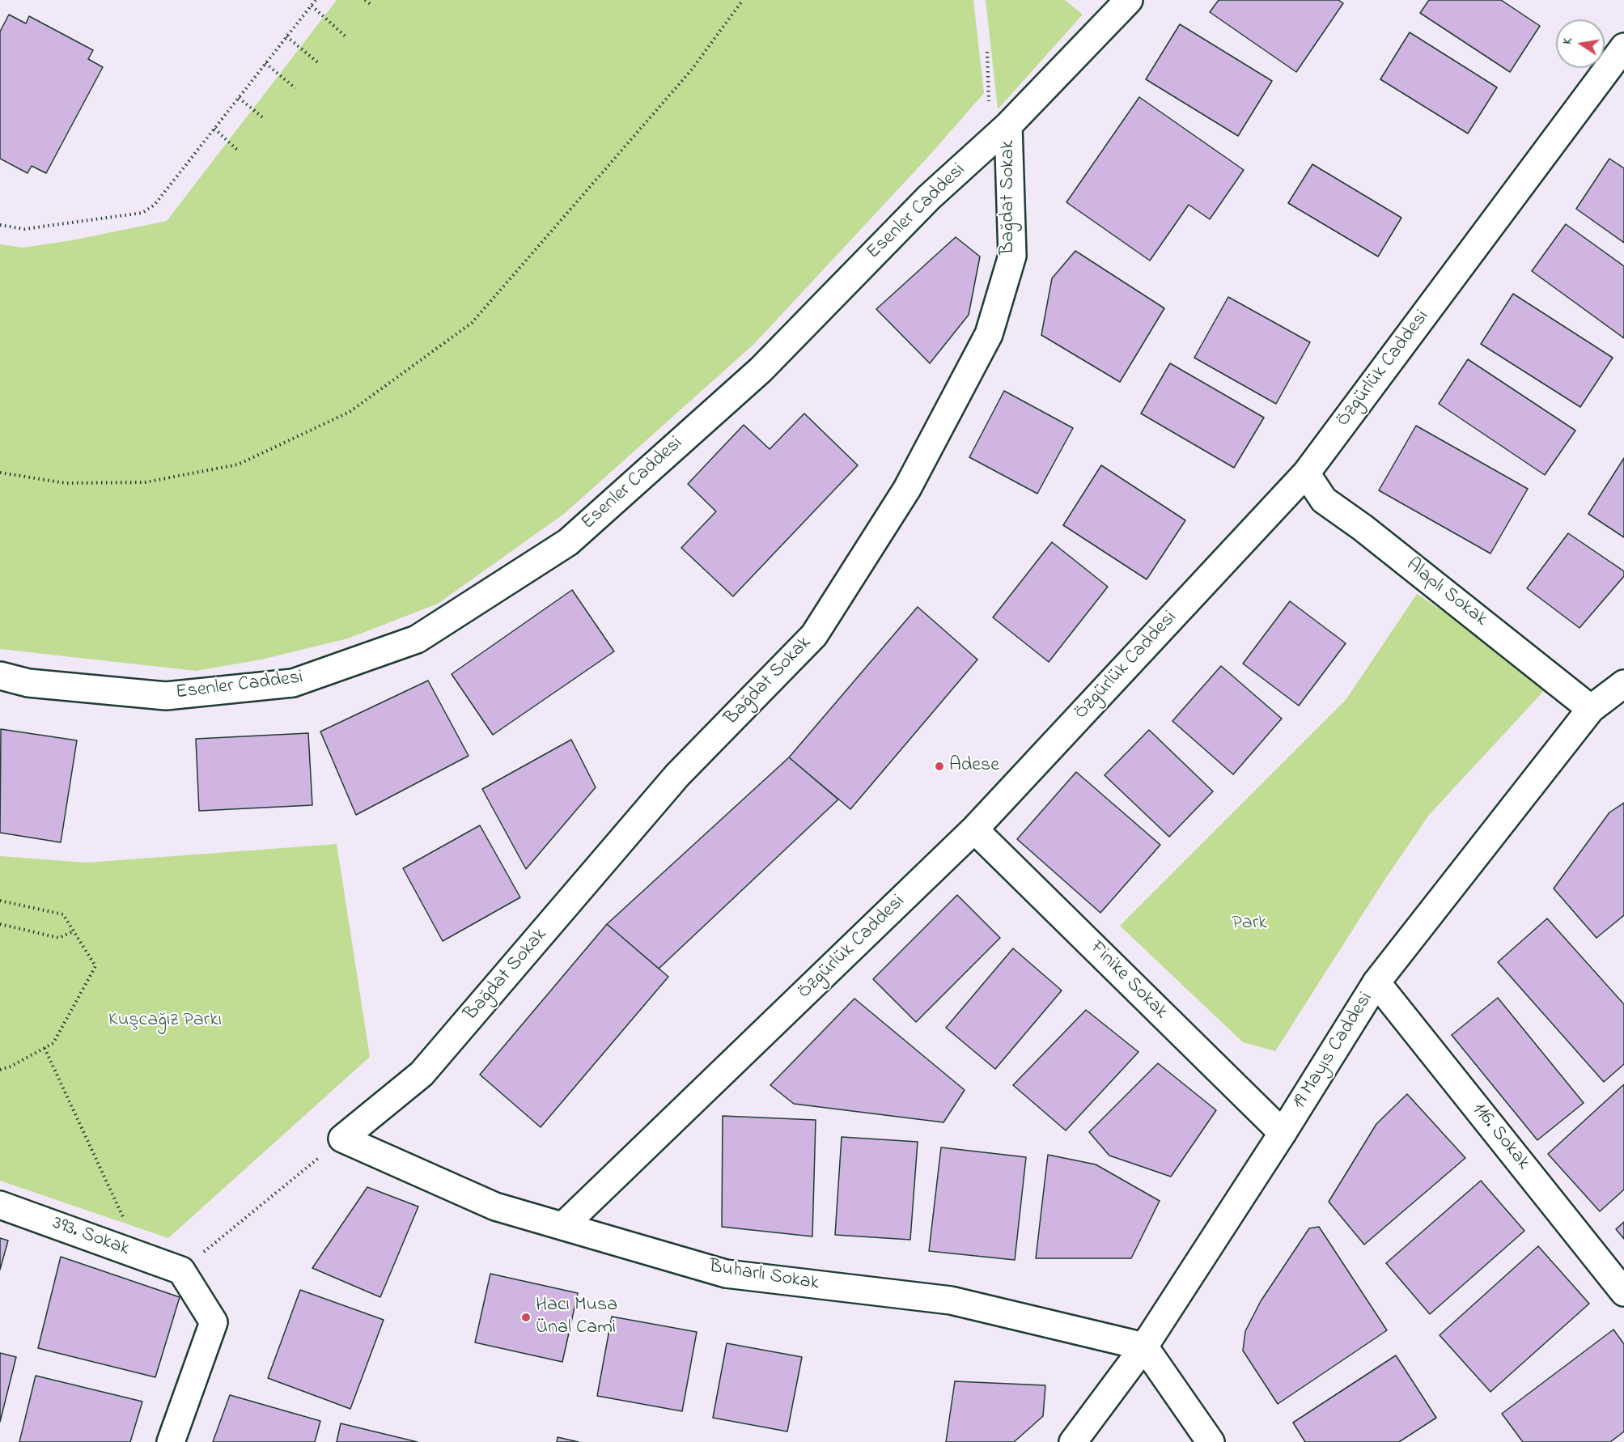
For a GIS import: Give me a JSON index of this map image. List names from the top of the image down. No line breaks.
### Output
{"streets":{"street":["Bağdat Sokak","Esenler Caddesi","Özgürlük Caddesi","Alaplı Sokak","Finike Sokak","19 Mayıs Caddesi","116. Sokak","393. Sokak","Buharlı Sokak"]},"crossings":[["Bağdat Sokak","Esenler Caddesi"],["Bağdat Sokak","Buharlı Sokak"],["Özgürlük Caddesi","Alaplı Sokak"],["Özgürlük Caddesi","Finike Sokak"],["Özgürlük Caddesi","Buharlı Sokak"],["Alaplı Sokak","19 Mayıs Caddesi"],["Finike Sokak","19 Mayıs Caddesi"],["19 Mayıs Caddesi","116. Sokak"],["19 Mayıs Caddesi","Buharlı Sokak"]],"parks":["Park","Kuşcağız Parkı"],"places":["Adese","Hacı Musa Ünal Cami"],"north":"left"}
